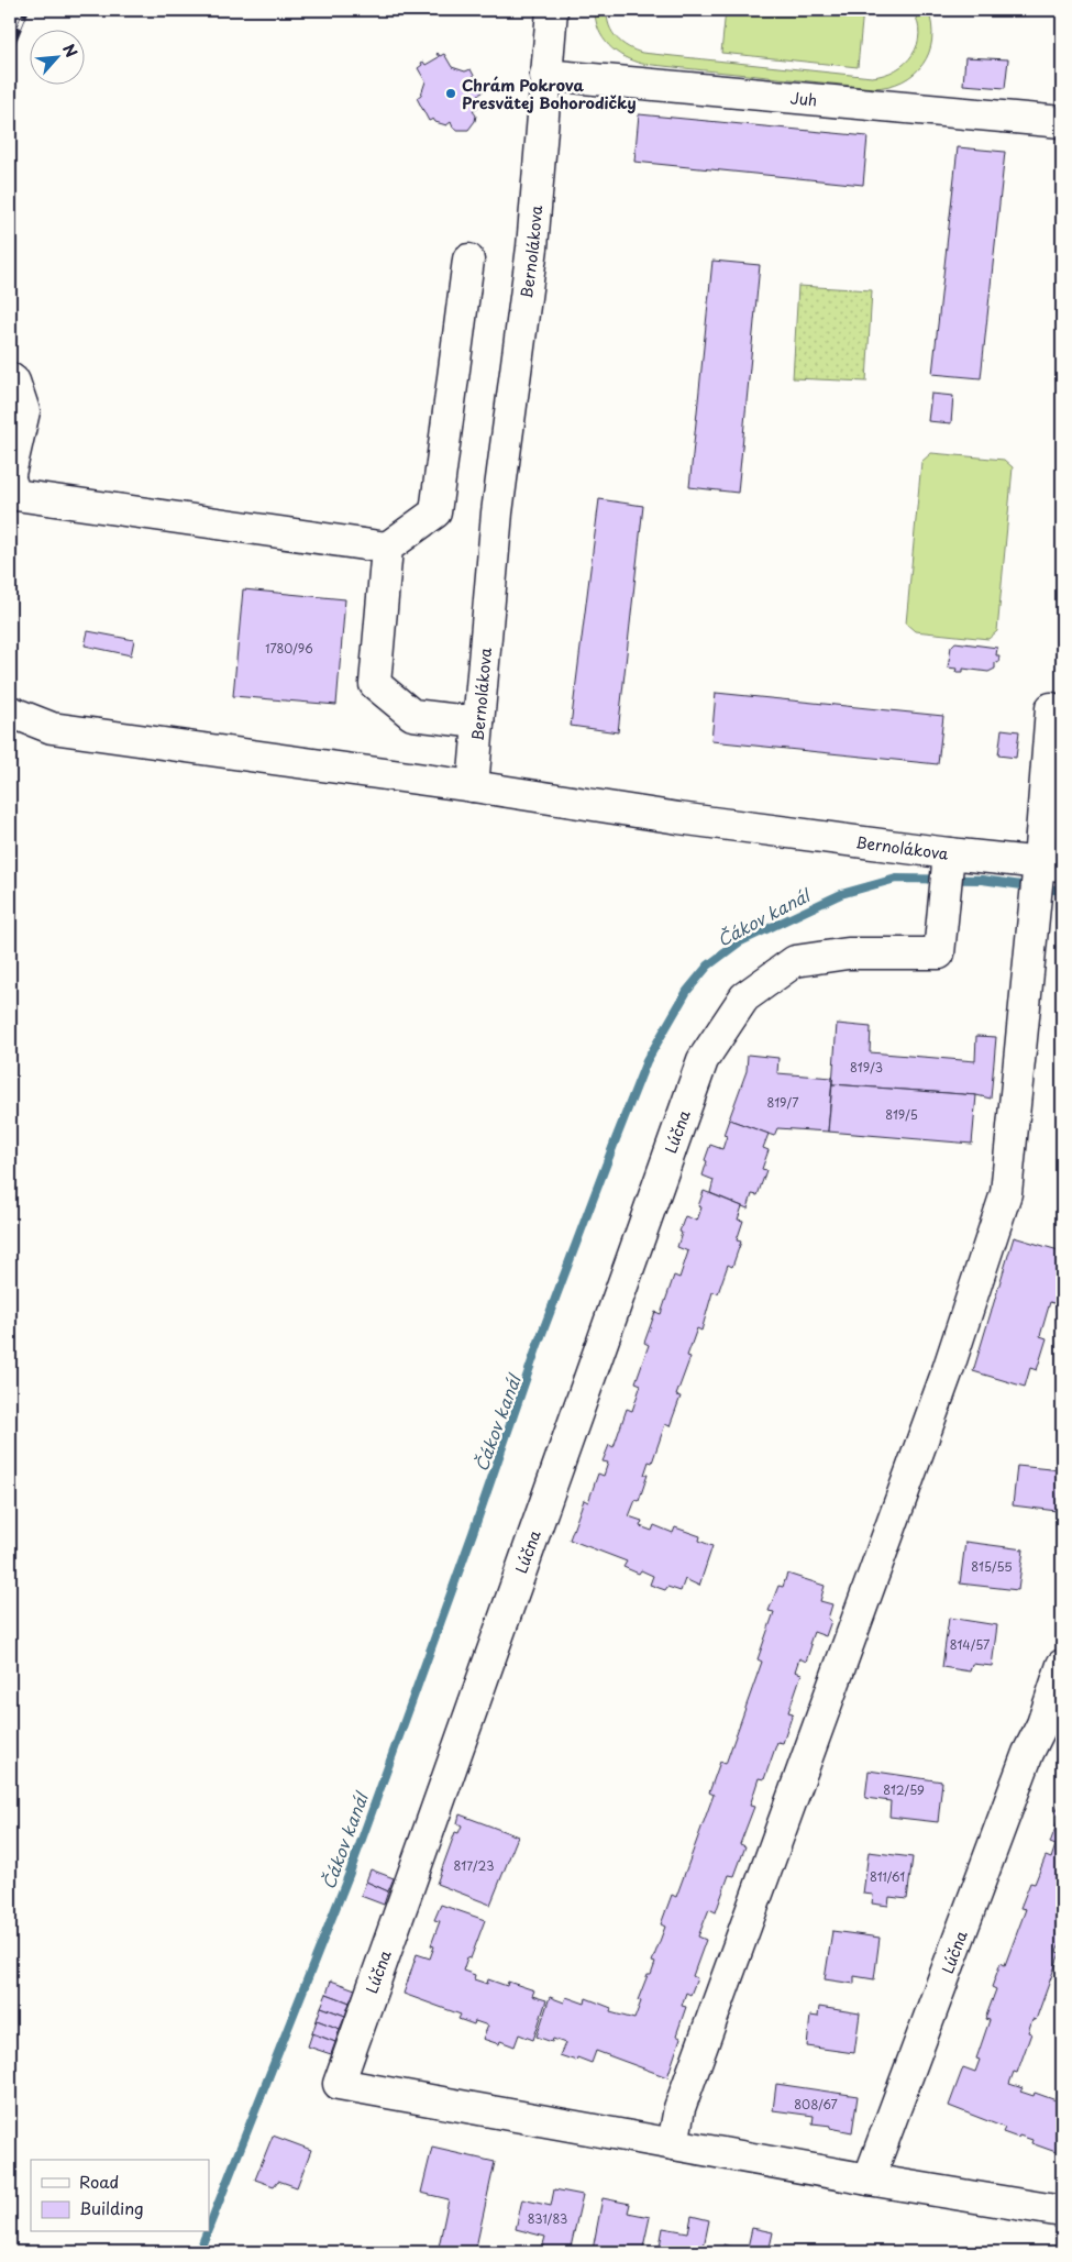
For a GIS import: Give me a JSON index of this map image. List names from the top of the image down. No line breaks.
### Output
{"streets":{"street":["Juh","Bernolákova","Lúčna"]},"crossings":[["Juh","Bernolákova"],["Bernolákova","Lúčna"]],"water":["Čákov kanál"],"places":["Chrám Pokrova Presvätej Bohorodičky"],"house_numbers":["1780/96","819/3","819/7","819/5","815/55","814/57","812/59","817/23","811/61","808/67","831/83"],"legend":["Road","Building"],"north":"top right"}
